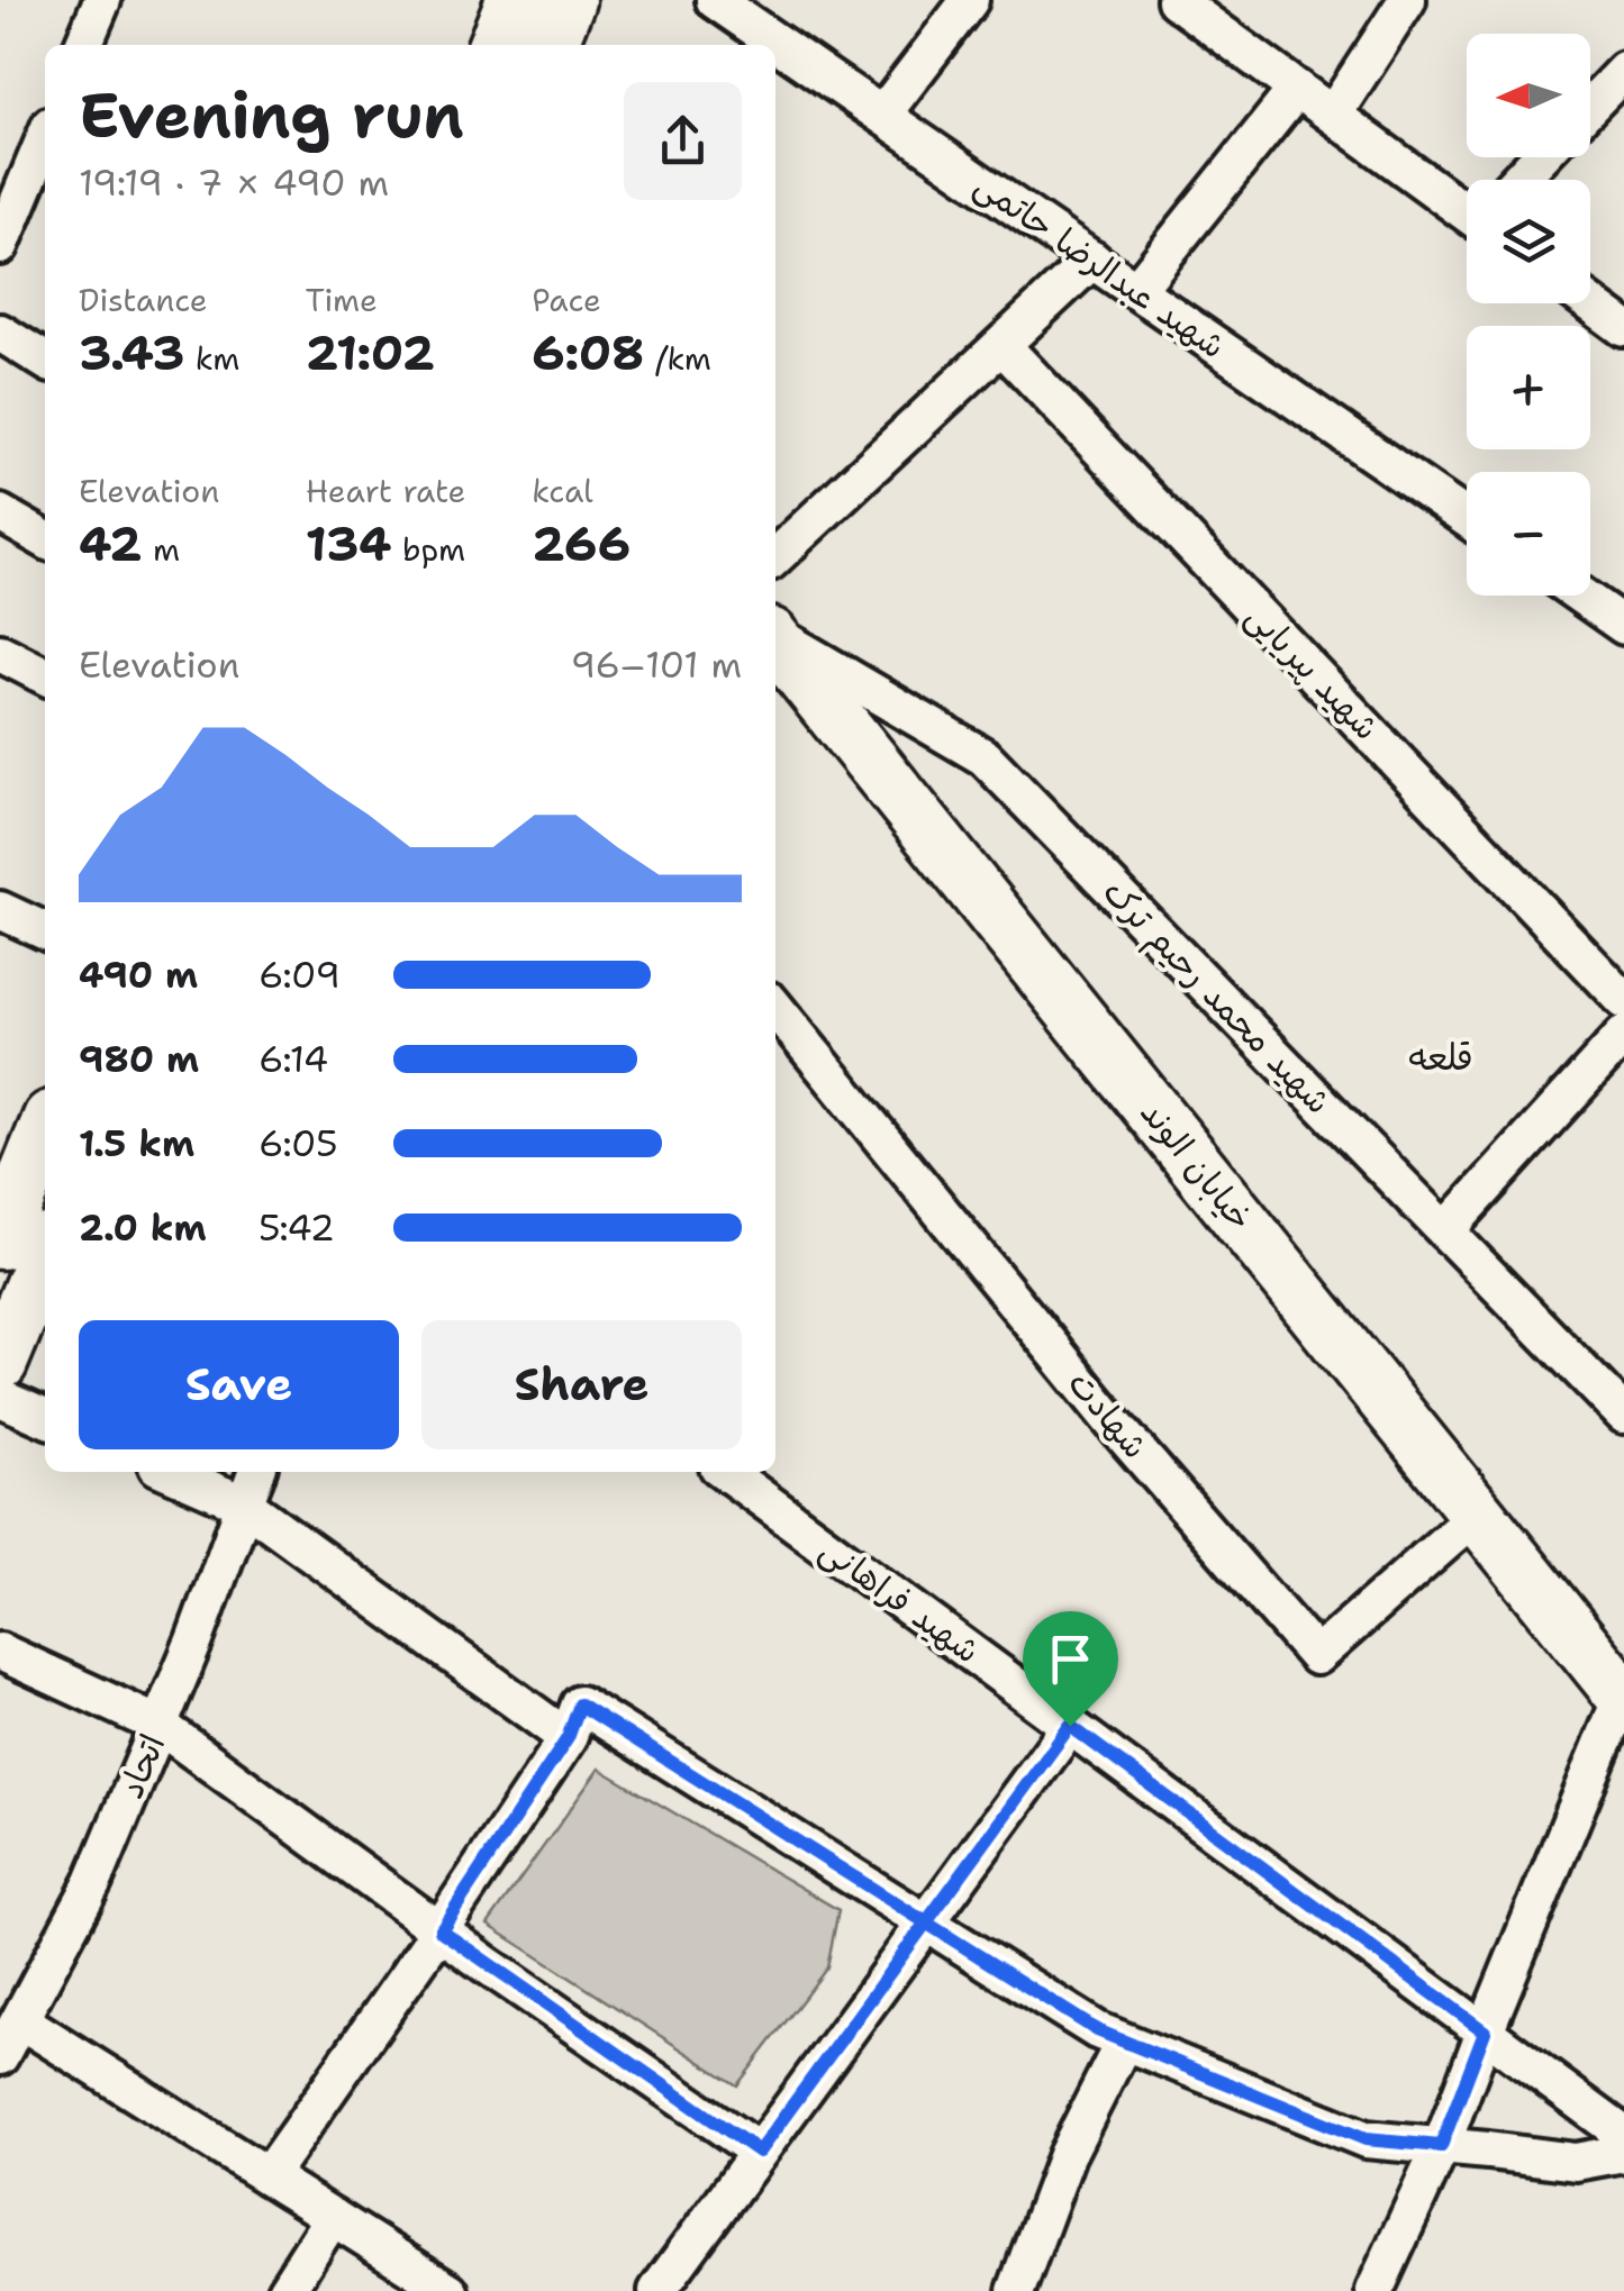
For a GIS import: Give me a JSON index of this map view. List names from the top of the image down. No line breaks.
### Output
{"streets":{"street":["شهید عبدالرضا حاتمی","شهید پیریایی","شهید محمد رحیم ترک","خیابان الوند","شهادت","شهید فراهانی","اتحاد"]},"crossings":[["خیابان الوند","شهادت"]],"districts":["قلعه"],"north":"left","page":{"map_buttons":["+","−"],"heading":["Evening run","19:19 · 7 × 490 m"],"stats":[["Distance","3.43 km"],["Time","21:02"],["Pace","6:08 /km"],["Elevation","42 m"],["Heart rate","134 bpm"],["kcal","266"]],"chart":["Elevation","96–101 m"],"list":[{"name":"490 m","note":"6:09"},{"name":"980 m","note":"6:14"},{"name":"1.5 km","note":"6:05"},{"name":"2.0 km","note":"5:42"}],"buttons":["Save","Share"]}}
